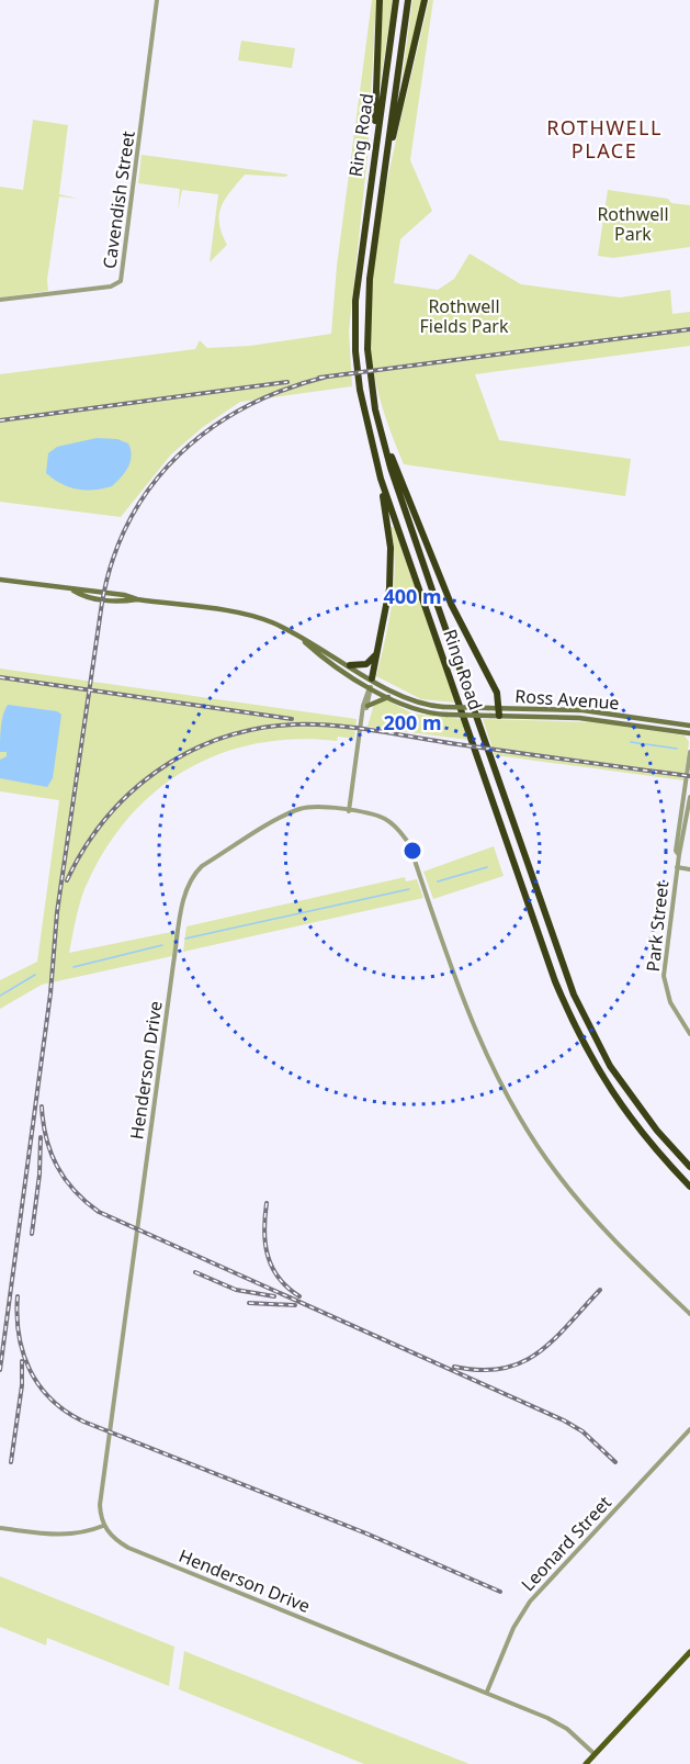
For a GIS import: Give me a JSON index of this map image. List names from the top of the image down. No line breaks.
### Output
{"streets":{"highway":["Ring Road"],"main road":["Ross Avenue"],"street":["Cavendish Street","Park Street","Henderson Drive","Leonard Street"]},"crossings":[["Henderson Drive","Leonard Street"]],"districts":["ROTHWELL PLACE"],"parks":["Rothwell Park","Rothwell Fields Park"],"rings":["400 m","200 m"]}
